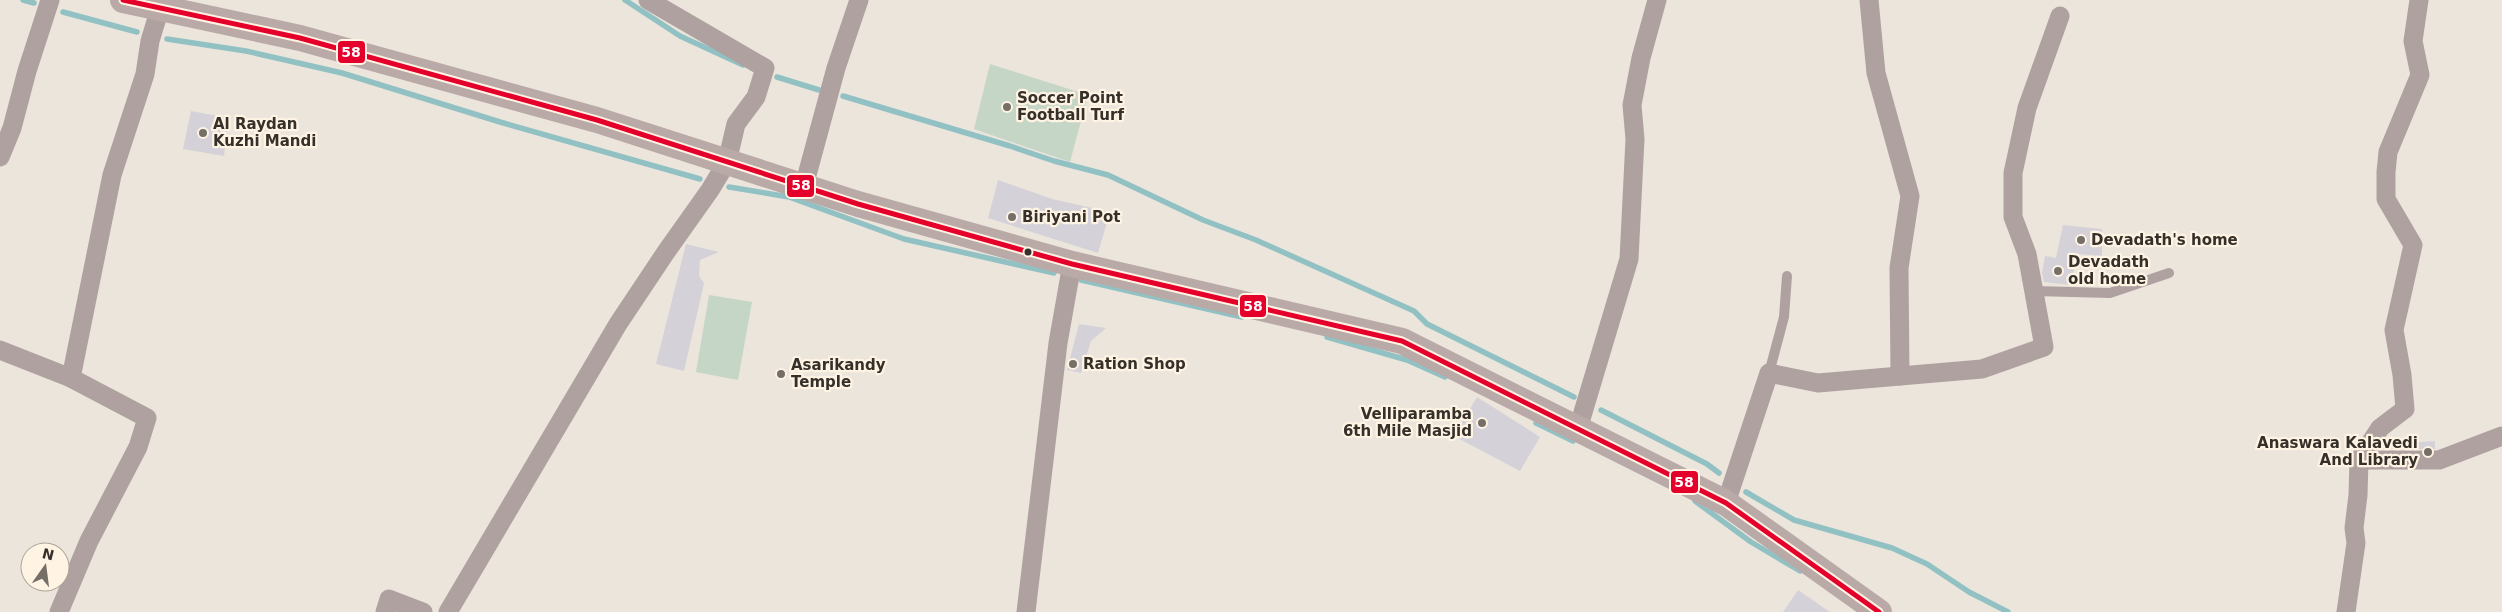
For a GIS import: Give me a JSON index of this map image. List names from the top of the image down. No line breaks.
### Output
{"places":["Soccer Point Football Turf","Al Raydan Kuzhi Mandi","Biriyani Pot","Devadath's home","Devadath old home","Ration Shop","Asarikandy Temple","Velliparamba 6th Mile Masjid","Anaswara Kalavedi And Library"],"lines":["transit line 58"],"north":"top"}
